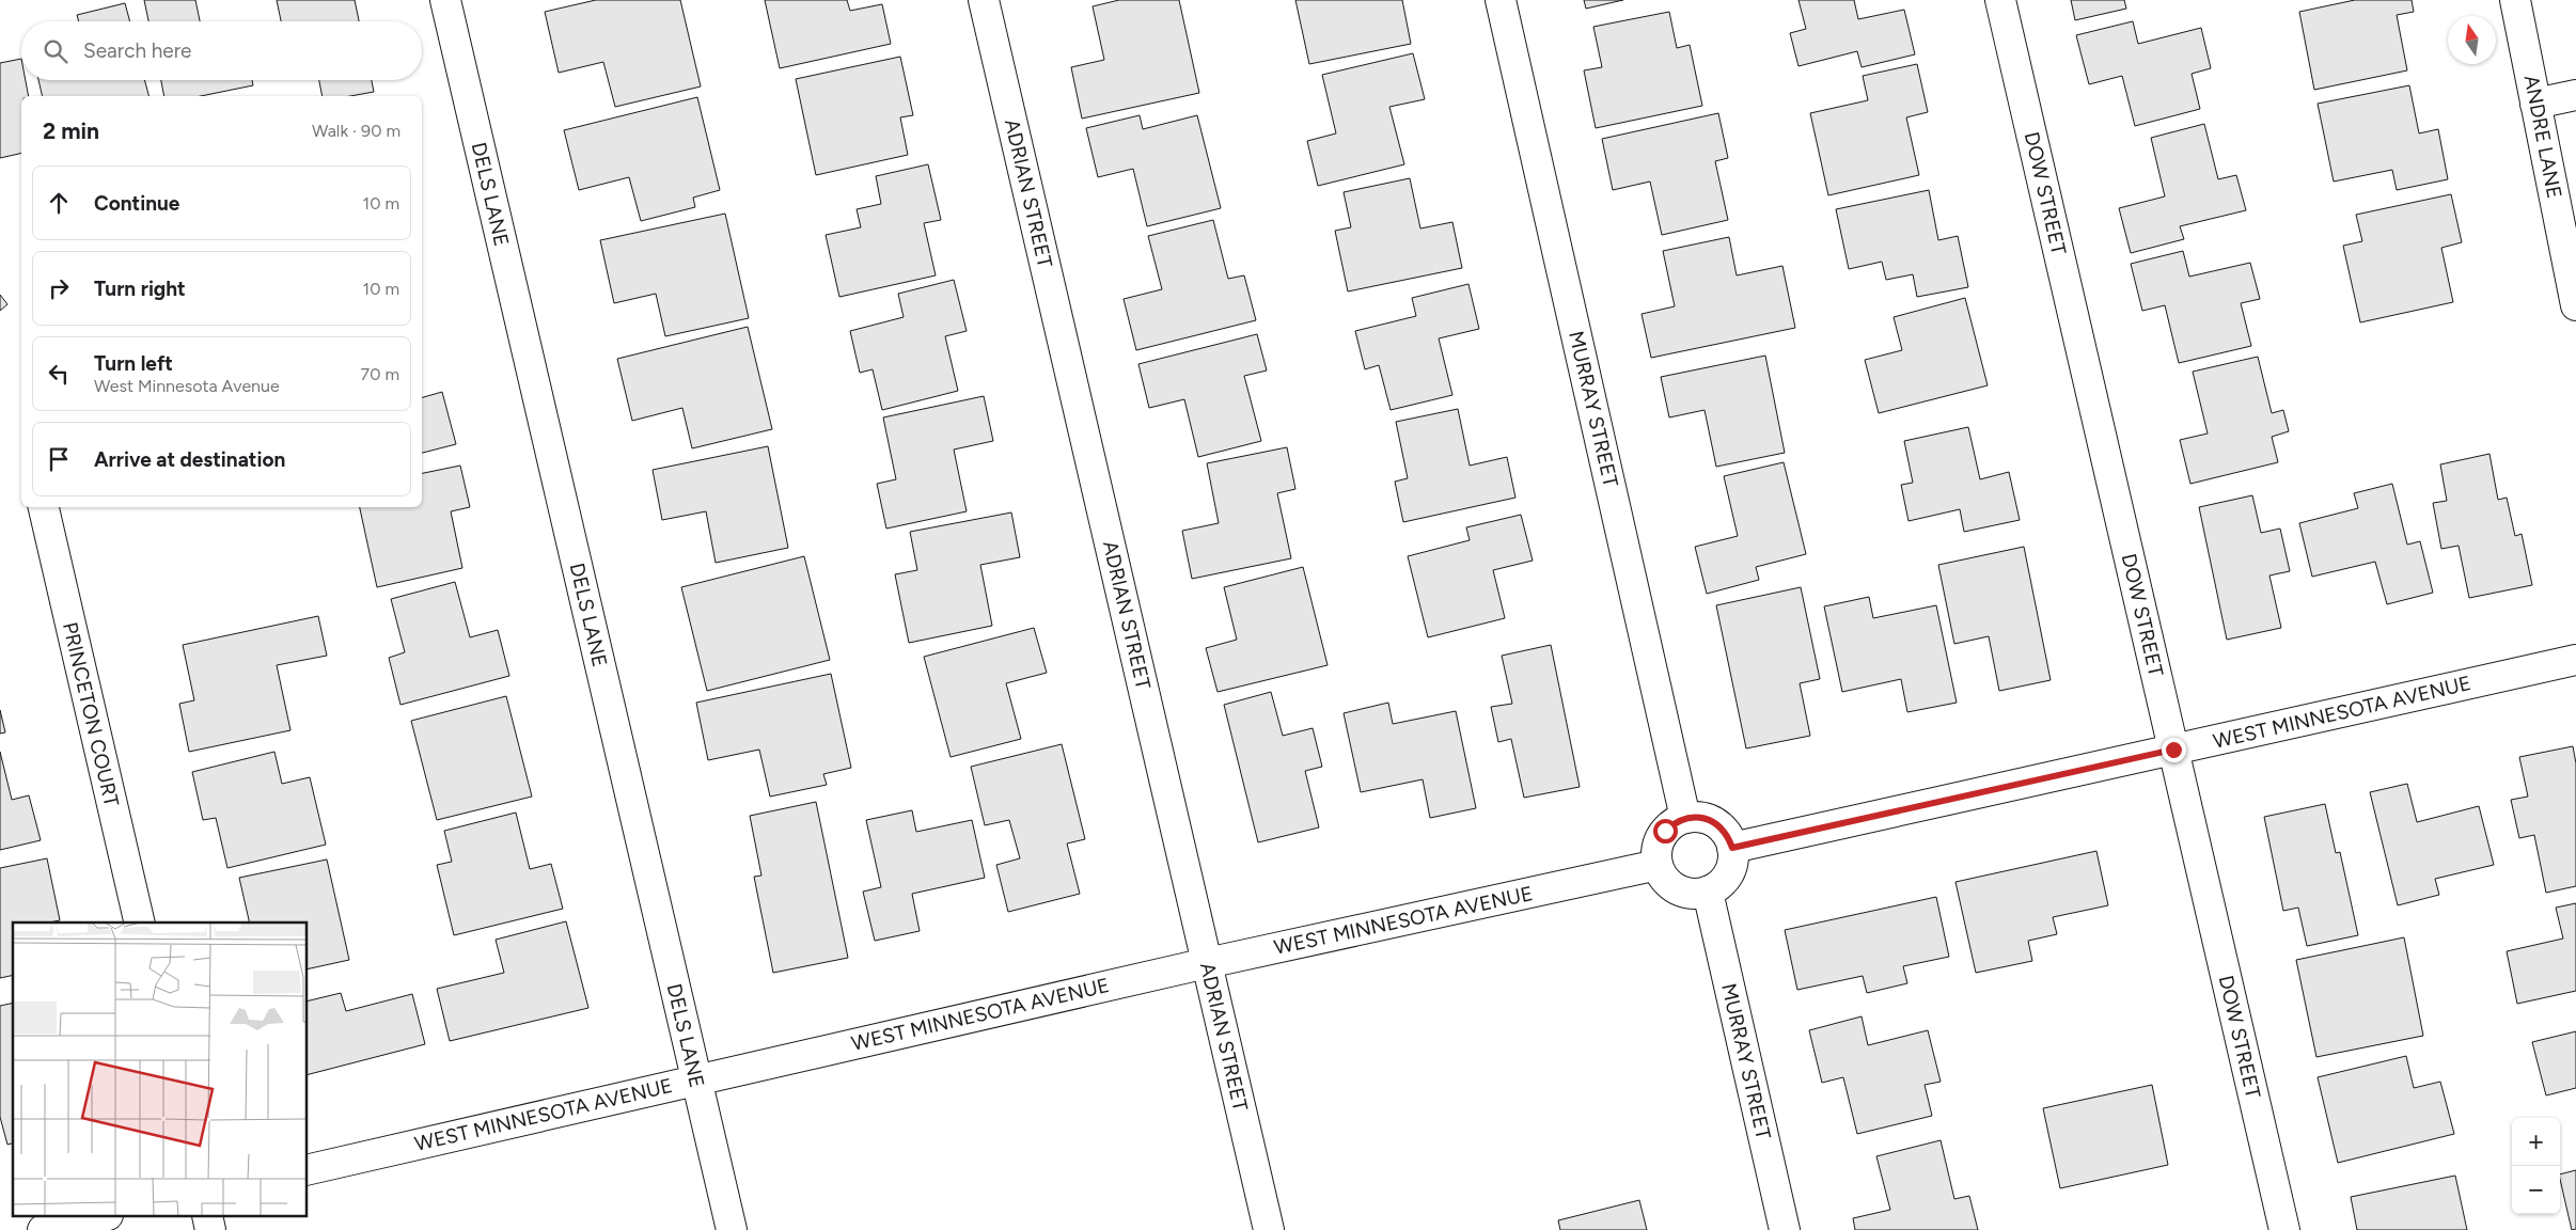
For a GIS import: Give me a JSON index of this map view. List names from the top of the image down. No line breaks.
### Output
{"streets":{"street":["ANDRE LANE","ADRIAN STREET","DOW STREET","DELS LANE","MURRAY STREET","WEST MINNESOTA AVENUE","PRINCETON COURT"]},"crossings":[["ADRIAN STREET","WEST MINNESOTA AVENUE"],["DOW STREET","WEST MINNESOTA AVENUE"],["DELS LANE","WEST MINNESOTA AVENUE"],["MURRAY STREET","WEST MINNESOTA AVENUE"]],"north":"top","page":{"search":"Search here","heading":["2 min","Walk · 90 m"],"list":[["Continue","10 m"],["Turn right","10 m"],["Turn left","West Minnesota Avenue","70 m"],"Arrive at destination"],"map_buttons":["+","−"]}}
